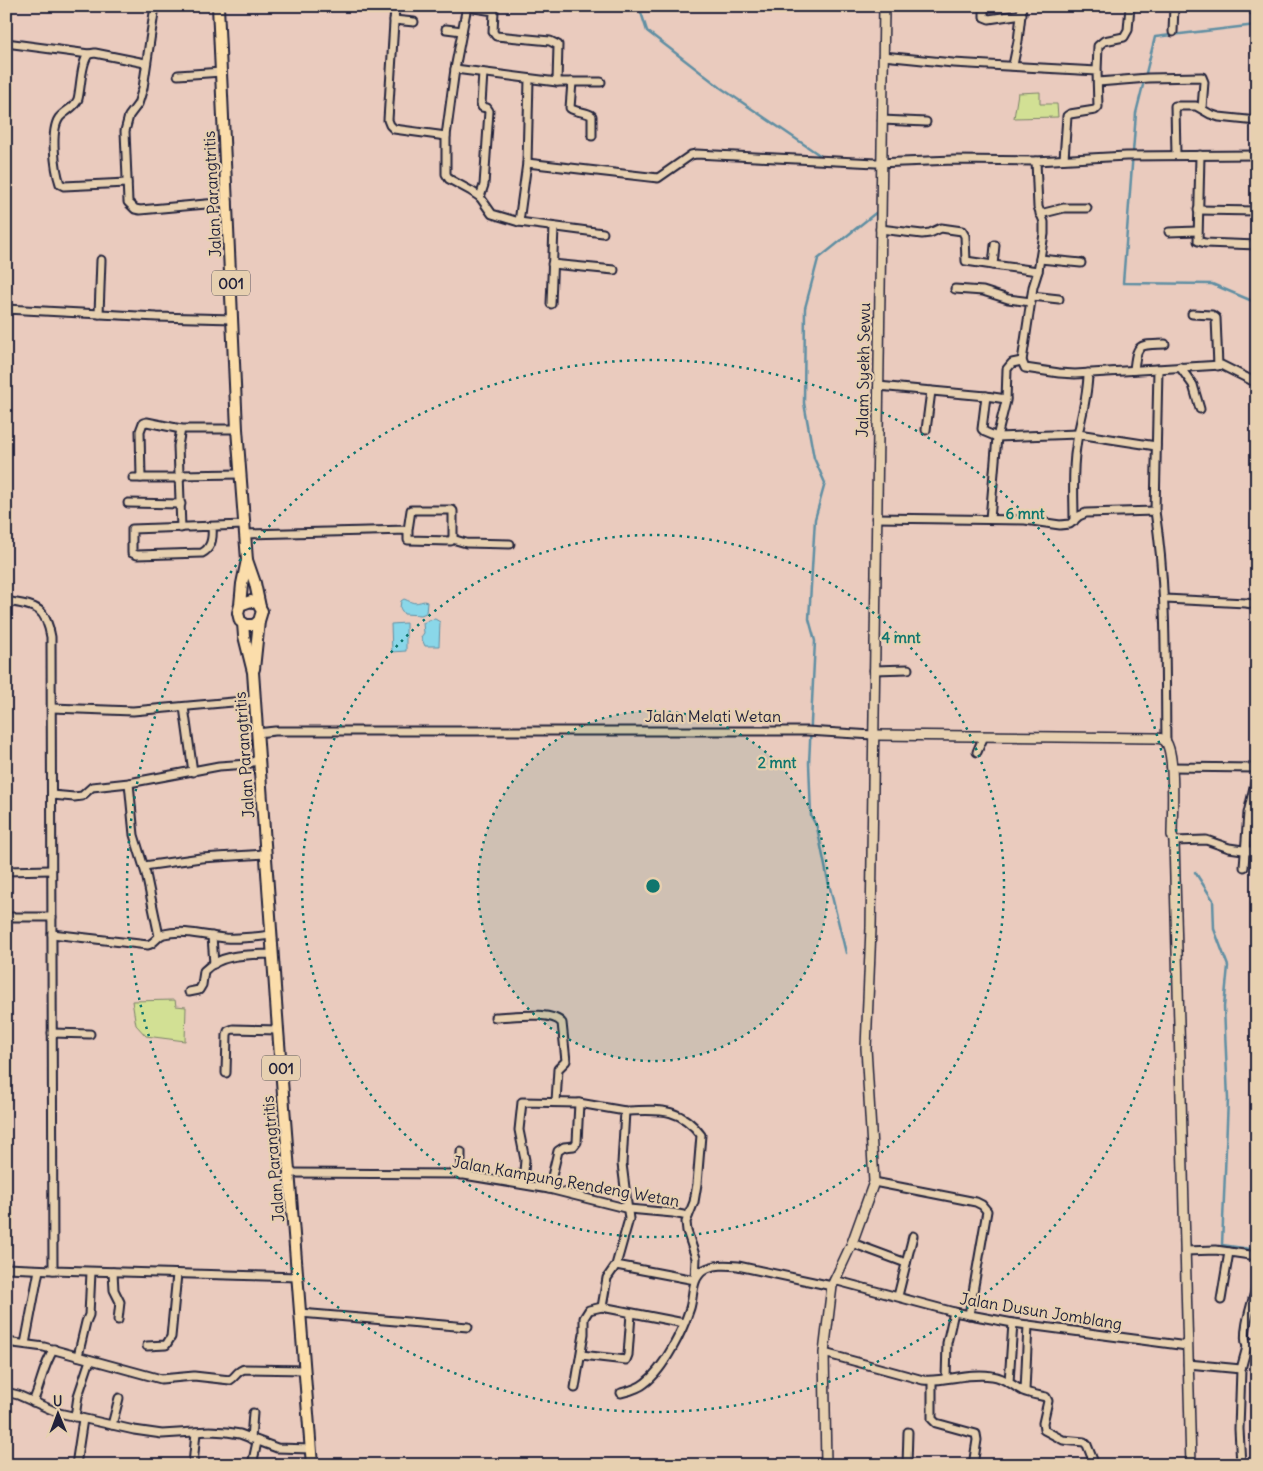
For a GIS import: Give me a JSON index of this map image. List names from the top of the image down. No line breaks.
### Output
{"streets":{"main road":["Jalan Parangtritis","001"],"street":["Jalam Syekh Sewu","Jalan Melati Wetan","Jalan Kampung Rendeng Wetan","Jalan Dusun Jomblang"]},"crossings":[["Jalan Parangtritis","001"],["Jalan Parangtritis","Jalan Melati Wetan"],["Jalan Parangtritis","Jalan Kampung Rendeng Wetan"],["Jalam Syekh Sewu","Jalan Melati Wetan"]],"north":"top","rings":["6 mnt","4 mnt","2 mnt"]}
